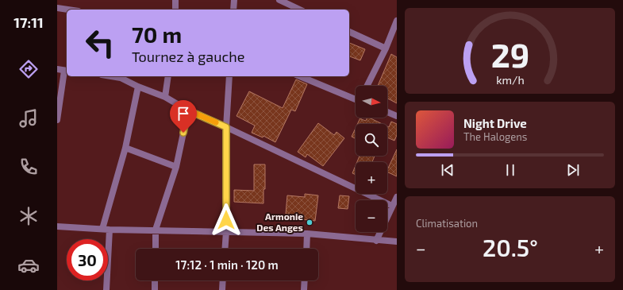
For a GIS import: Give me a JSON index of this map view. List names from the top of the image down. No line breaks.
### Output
{"places":["Armonie Des Anges"],"north":"right","page":{"tabs":"17:11","turn":["70 m","Tournez à gauche"],"map_buttons":["+","−"],"song":["Night Drive","The Halogens"],"tile":"Climatisation","heat":["−","20.5°","+"],"limit":"30","trip":"17:12 · 1 min · 120 m","gauge":["29","km/h"]}}
